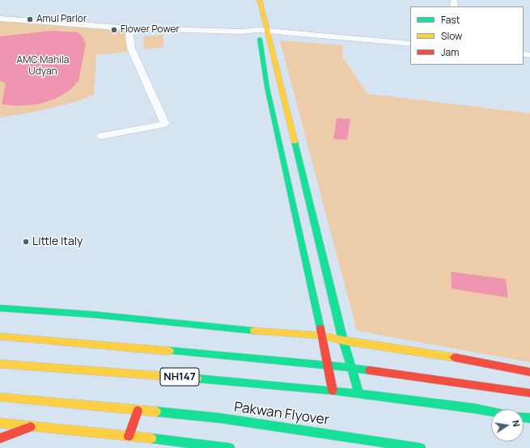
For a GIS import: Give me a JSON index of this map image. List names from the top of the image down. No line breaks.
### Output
{"streets":{"main road":["NH147","Pakwan Flyover"]},"parks":["AMC Mahila Udyan"],"places":["Amul Parlor","Flower Power","Little Italy"],"legend":["Fast","Slow","Jam"],"north":"right"}
